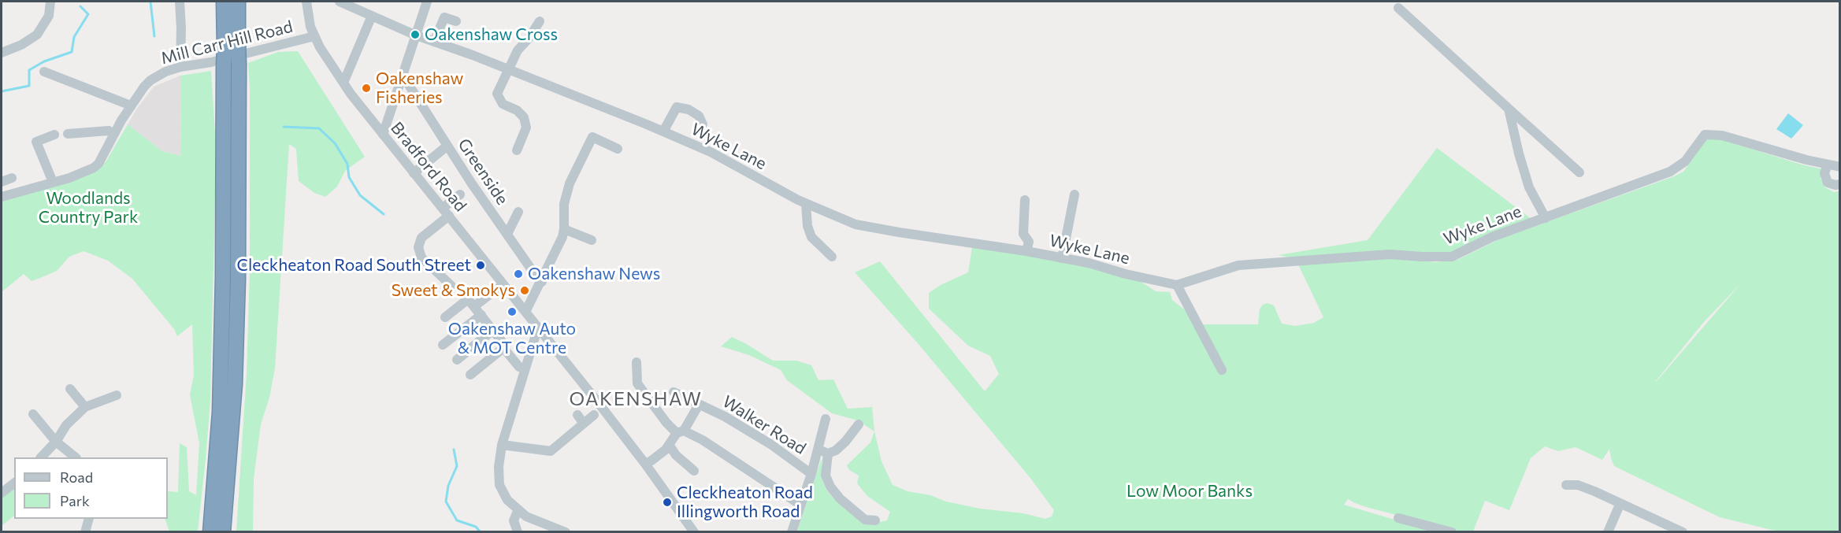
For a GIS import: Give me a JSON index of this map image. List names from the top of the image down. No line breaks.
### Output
{"streets":{"street":["Mill Carr Hill Road","Wyke Lane","Bradford Road","Greenside","Walker Road"]},"crossings":[["Mill Carr Hill Road","Bradford Road"]],"districts":["OAKENSHAW"],"parks":["Woodlands Country Park","Low Moor Banks"],"places":["Oakenshaw Cross","Oakenshaw Fisheries","Cleckheaton Road South Street","Oakenshaw News","Sweet & Smokys","Oakenshaw Auto & MOT Centre","Cleckheaton Road Illingworth Road"],"legend":["Road","Park"]}
